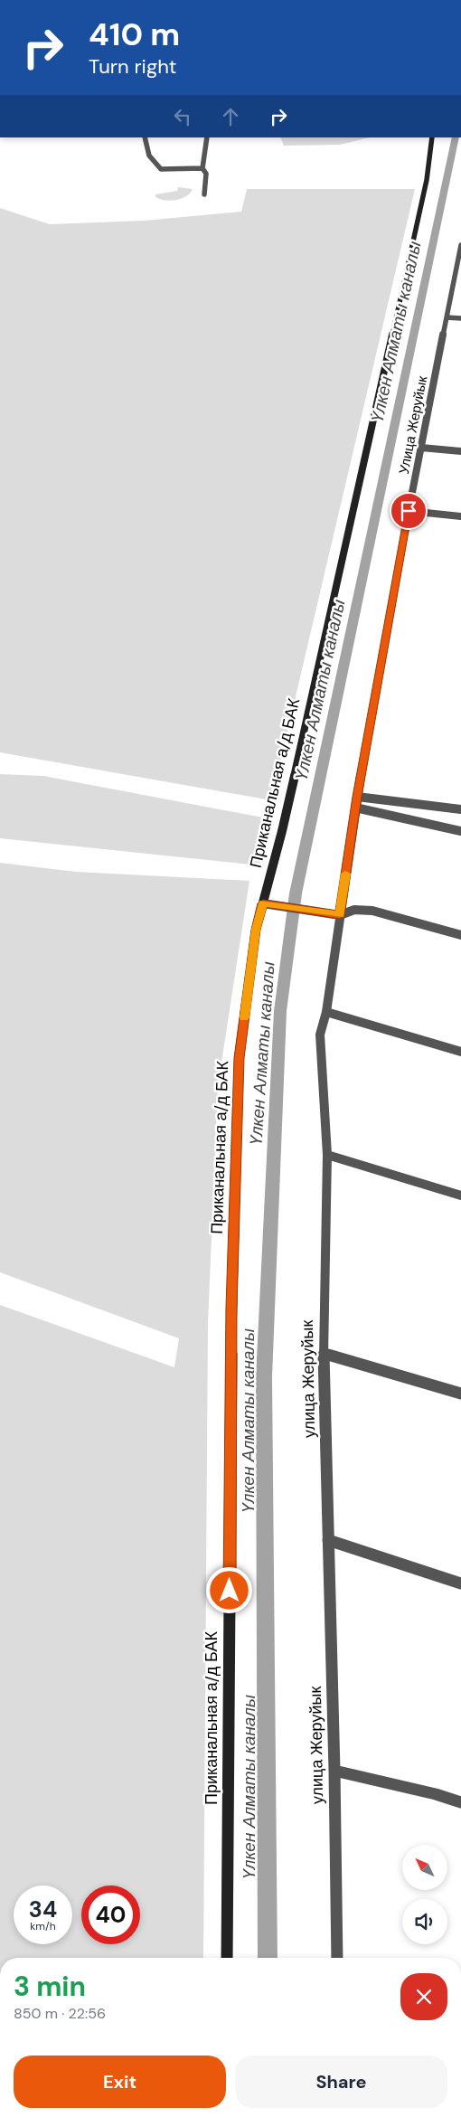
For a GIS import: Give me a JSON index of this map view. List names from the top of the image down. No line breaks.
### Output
{"streets":{"street":["Улица Жеруйык","Приканальная а/д БАК","улица Жеруйык"]},"crossings":[["Улица Жеруйык","улица Жеруйык"]],"water":["Үлкен Алматы каналы"],"north":"top left","page":{"turn":["410 m","Turn right"],"speed":"34 km/h","limit":"40","heading":["3 min","850 m · 22:56"],"buttons":["Exit","Share"]}}
